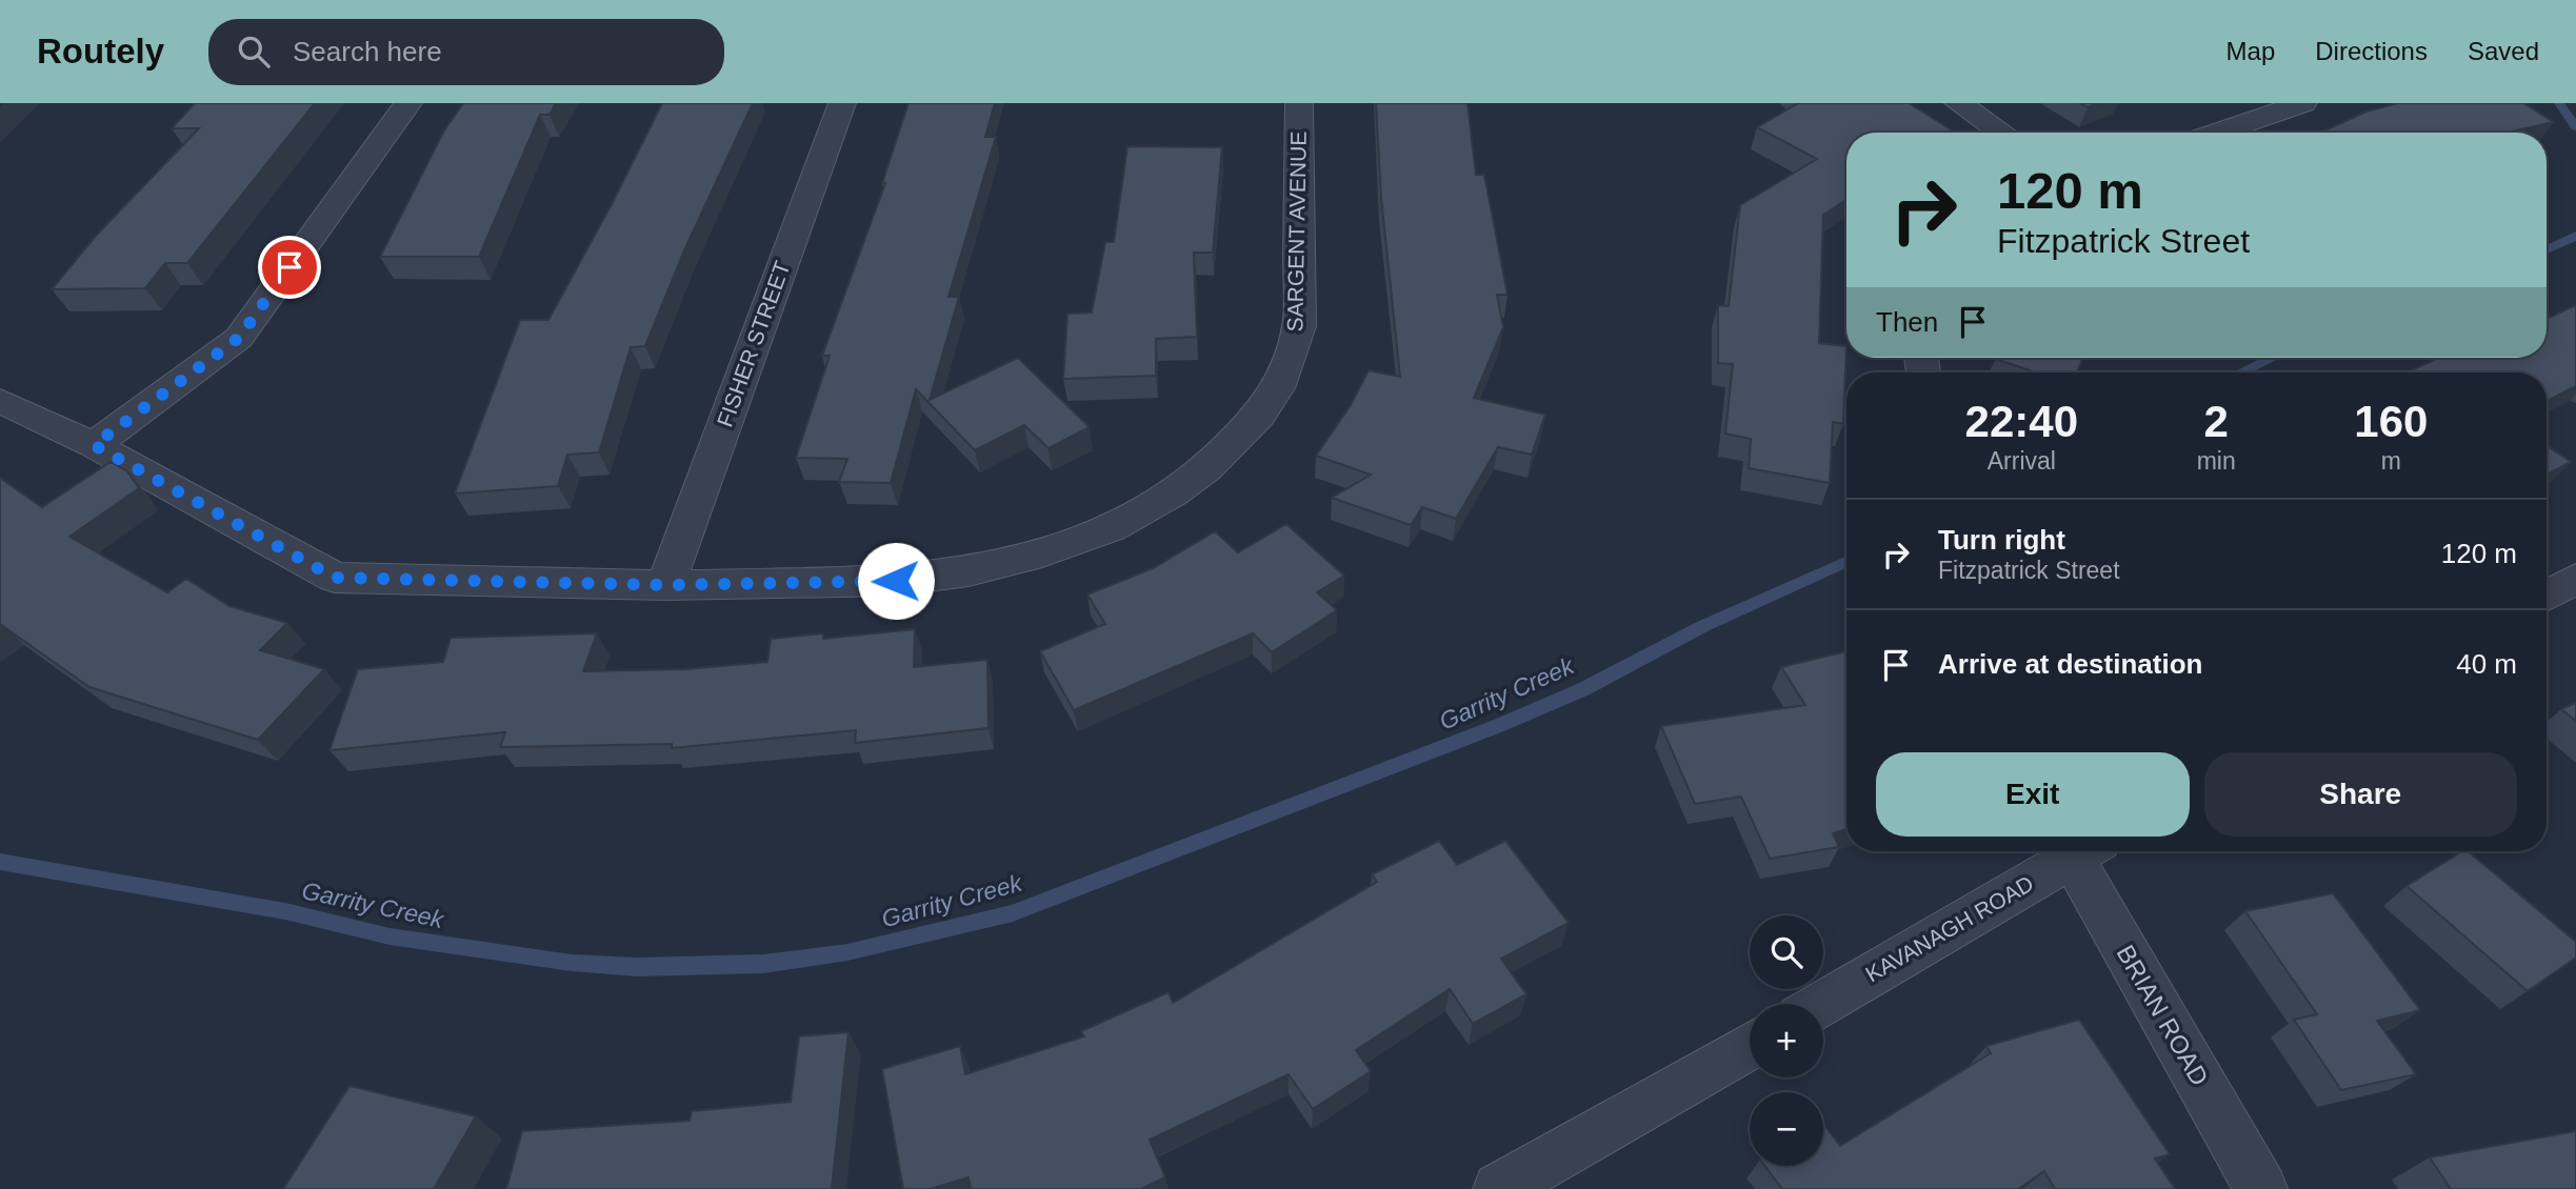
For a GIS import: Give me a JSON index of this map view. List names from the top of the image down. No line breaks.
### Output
{"streets":{"street":["SARGENT AVENUE","FISHER STREET","KAVANAGH ROAD","BRIAN ROAD"]},"crossings":[["SARGENT AVENUE","FISHER STREET"]],"water":["Garrity Creek"],"page":{"header":"Routely","search":"Search here","nav":["Map","Directions","Saved"],"turn":["120 m","Fitzpatrick Street"],"then":"Then","eta":["22:40","Arrival","2","min","160","m"],"list":[{"name":"Turn right","note":"Fitzpatrick Street","value":"120 m"},{"name":"Arrive at destination","value":"40 m"}],"buttons":["Exit","Share"],"map_buttons":["+","−"]}}
